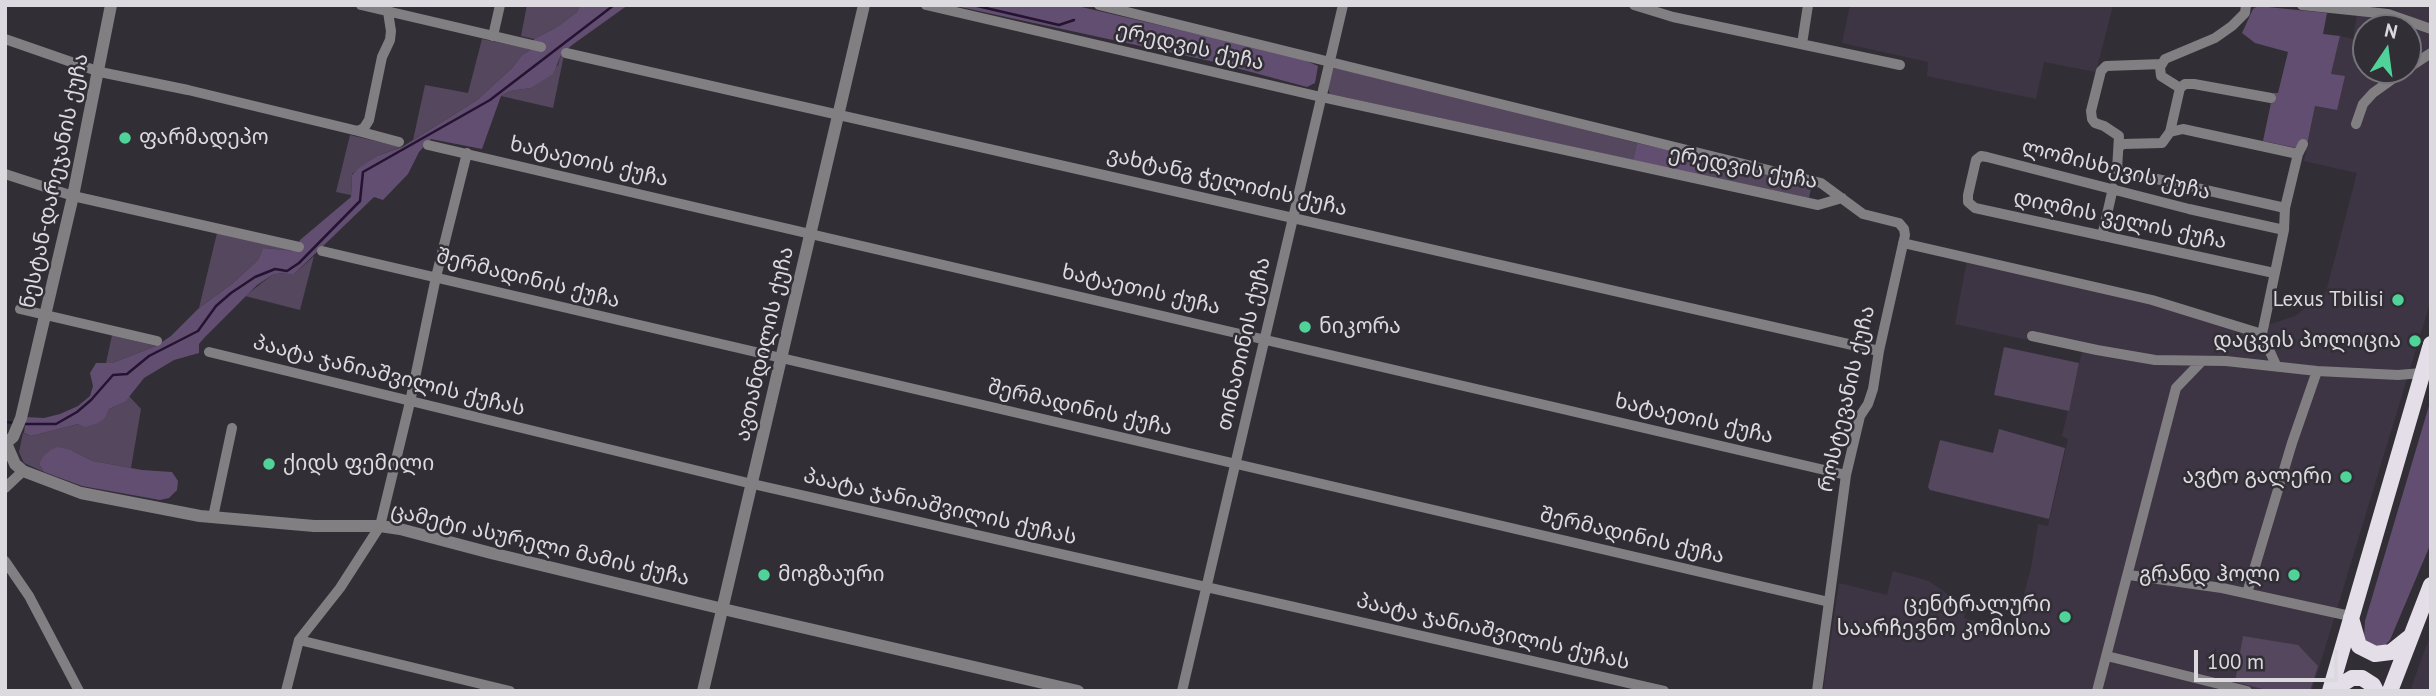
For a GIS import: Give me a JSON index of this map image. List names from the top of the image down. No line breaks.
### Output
{"streets":{"street":["ერედვის ქუჩა","ხატაეთის ქუჩა","ლომისხევის ქუჩა","ნესტან-დარეჯანის ქუჩა","ვახტანგ ჭელიძის ქუჩა","დიღმის ველის ქუჩა","შერმადინის ქუჩა","ავთანდილის ქუჩა","თინათინის ქუჩა","პაატა ჯანიაშვილის ქუჩას","როსტევანის ქუჩა","ცამეტი ასურელი მამის ქუჩა"]},"crossings":[["ერედვის ქუჩა","თინათინის ქუჩა"],["ხატაეთის ქუჩა","ავთანდილის ქუჩა"],["ხატაეთის ქუჩა","თინათინის ქუჩა"],["ხატაეთის ქუჩა","როსტევანის ქუჩა"],["ლომისხევის ქუჩა","დიღმის ველის ქუჩა"],["ვახტანგ ჭელიძის ქუჩა","ავთანდილის ქუჩა"],["ვახტანგ ჭელიძის ქუჩა","თინათინის ქუჩა"],["ვახტანგ ჭელიძის ქუჩა","როსტევანის ქუჩა"],["შერმადინის ქუჩა","ავთანდილის ქუჩა"],["შერმადინის ქუჩა","თინათინის ქუჩა"],["შერმადინის ქუჩა","როსტევანის ქუჩა"],["ავთანდილის ქუჩა","პაატა ჯანიაშვილის ქუჩას"],["ავთანდილის ქუჩა","ცამეტი ასურელი მამის ქუჩა"],["თინათინის ქუჩა","პაატა ჯანიაშვილის ქუჩას"]],"places":["ფარმადეპო","Lexus Tbilisi","ნიკორა","დაცვის პოლიცია","ქიდს ფემილი","ავტო გალერი","მოგზაური","გრანდ ჰოლი","ცენტრალური საარჩევნო კომისია"],"scale_bar":"100 m","north":"top"}
